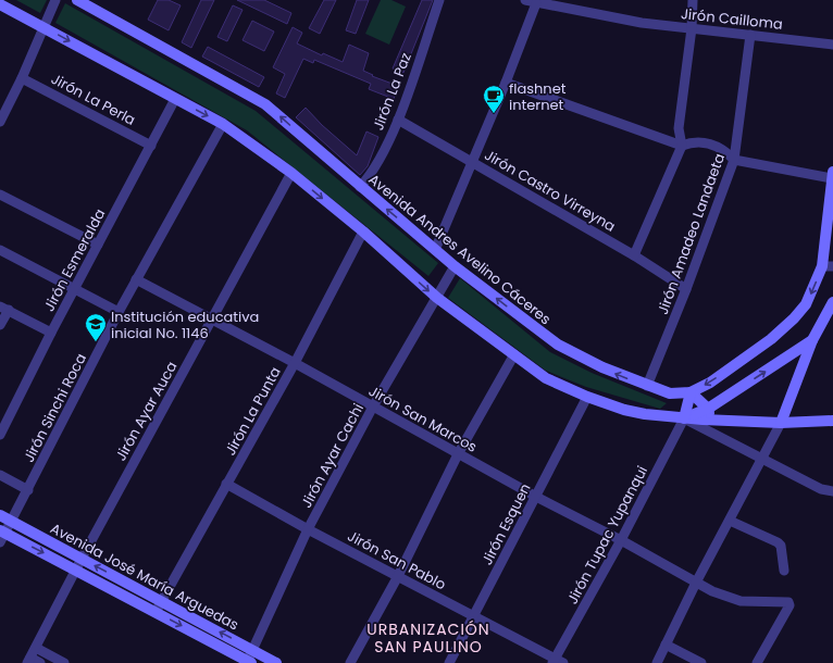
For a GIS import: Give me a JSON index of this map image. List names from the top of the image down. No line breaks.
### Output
{"streets":{"main road":["Avenida Andres Avelino Cáceres","Avenida José María Arguedas"],"street":["Jirón Cailloma","Jirón La Paz","Jirón La Perla","Jirón Castro Virreyna","Jirón Amadeo Landaeta","Jirón Esmeralda","Jirón Sinchi Roca","Jirón Ayar Auca","Jirón La Punta","Jirón San Marcos","Jirón Ayar Cachi","Jirón Esquen","Jirón Tupac Yupanqui","Jirón San Pablo"]},"crossings":[["Jirón Cailloma","Jirón Amadeo Landaeta"],["Jirón La Paz","Jirón Castro Virreyna"],["Jirón La Paz","Avenida Andres Avelino Cáceres"],["Jirón La Perla","Jirón Esmeralda"],["Jirón Castro Virreyna","Jirón Amadeo Landaeta"],["Jirón Amadeo Landaeta","Avenida Andres Avelino Cáceres"],["Avenida Andres Avelino Cáceres","Jirón Ayar Cachi"],["Jirón Sinchi Roca","Jirón San Marcos"],["Jirón Sinchi Roca","Avenida José María Arguedas"],["Jirón Ayar Auca","Jirón San Marcos"],["Jirón Ayar Auca","Avenida José María Arguedas"],["Jirón La Punta","Jirón San Marcos"],["Jirón La Punta","Jirón San Pablo"],["Jirón La Punta","Avenida José María Arguedas"],["Jirón San Marcos","Jirón Ayar Cachi"],["Jirón San Marcos","Jirón Esquen"],["Jirón San Marcos","Jirón Tupac Yupanqui"],["Jirón Ayar Cachi","Jirón San Pablo"],["Jirón Ayar Cachi","Avenida José María Arguedas"],["Jirón Esquen","Jirón San Pablo"],["Jirón Tupac Yupanqui","Jirón San Pablo"]],"districts":["URBANIZACIÓN SAN PAULINO"],"places":{"cafe":["flashnet internet"],"school or university":["Institución educativa inicial No. 1146"]}}
